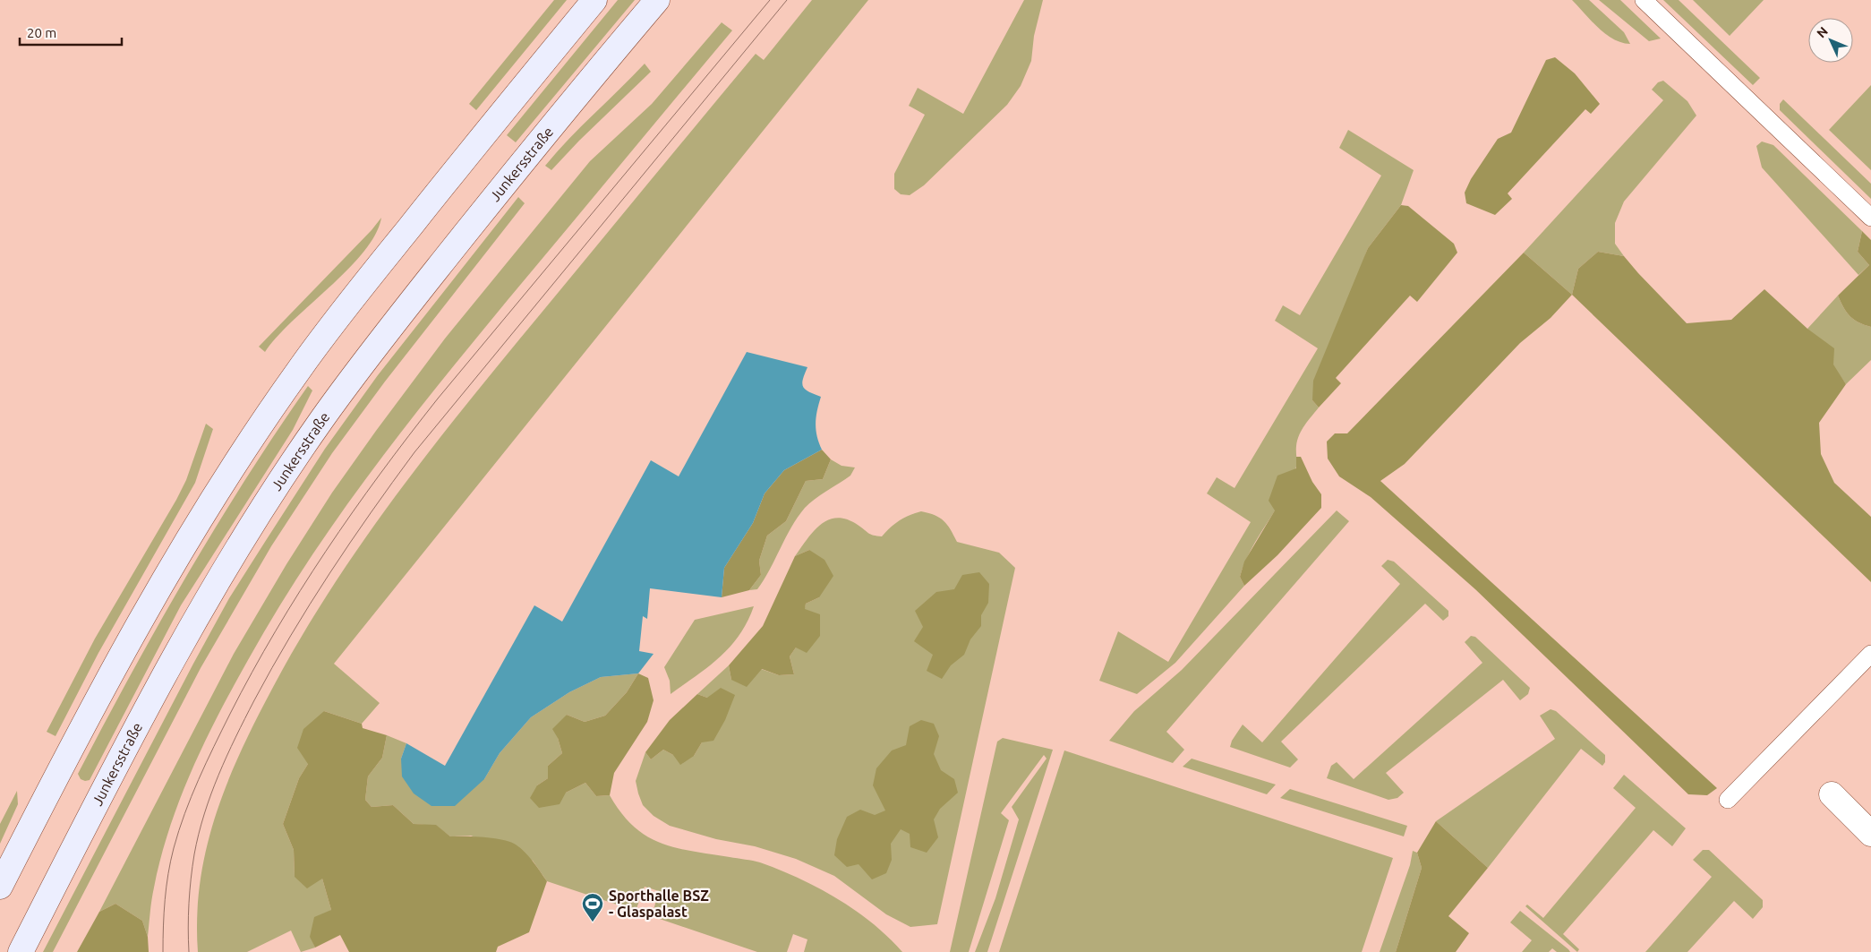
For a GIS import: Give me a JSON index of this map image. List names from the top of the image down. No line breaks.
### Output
{"streets":{"main road":["Junkersstraße"]},"places":{"sports":["Sporthalle BSZ - Glaspalast"]},"scale_bar":"20 m","north":"top left"}
